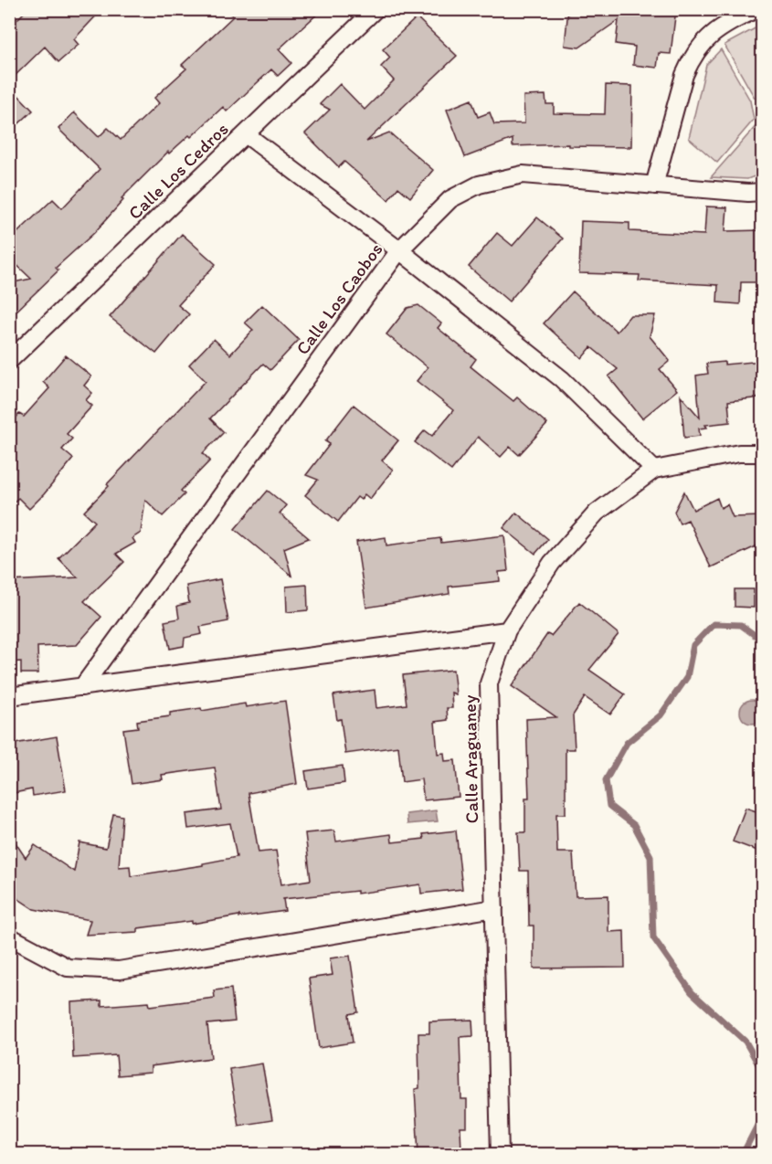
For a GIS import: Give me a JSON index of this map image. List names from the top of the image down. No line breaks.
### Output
{"streets":{"street":["Calle Los Cedros","Calle Los Caobos","Calle Araguaney"]}}
